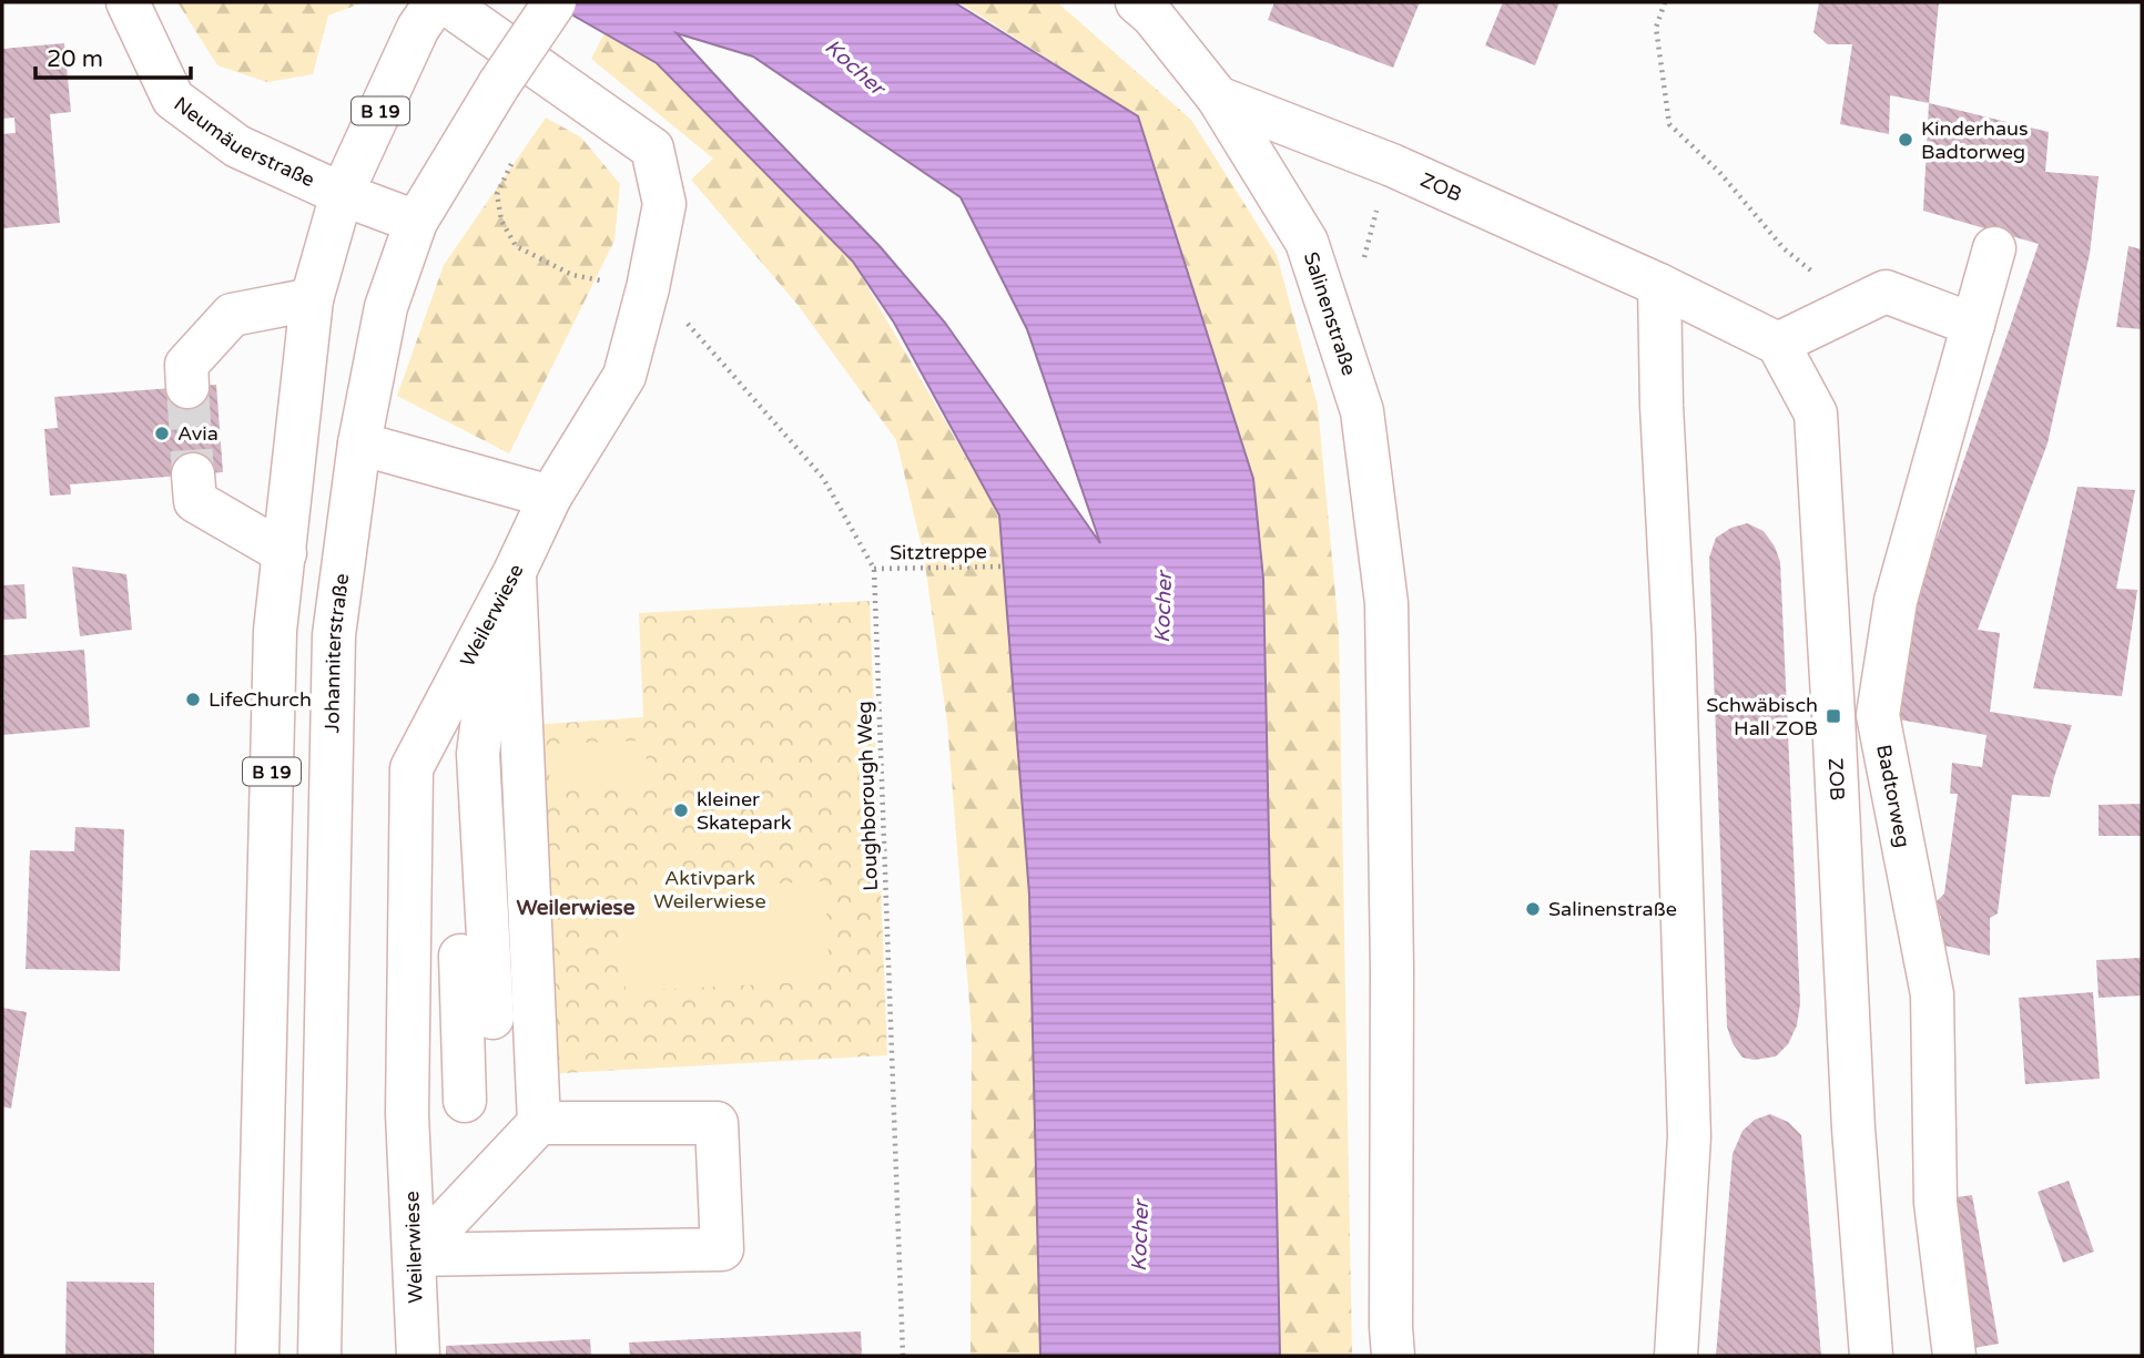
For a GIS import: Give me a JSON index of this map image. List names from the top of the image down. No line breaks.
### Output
{"streets":{"street":["B 19","Neumäuerstraße","ZOB","Salinenstraße","Weilerwiese","Johanniterstraße","Badtorweg"],"path":["Sitztreppe","Loughborough Weg"]},"crossings":[["B 19","Neumäuerstraße"],["B 19","Weilerwiese"],["Neumäuerstraße","Johanniterstraße"],["ZOB","Salinenstraße"],["Sitztreppe","Loughborough Weg"]],"districts":["Weilerwiese"],"water":["Kocher"],"parks":["Aktivpark Weilerwiese"],"places":{"other":["Kinderhaus Badtorweg","Avia","LifeChurch","kleiner Skatepark","Salinenstraße"],"transit":["Schwäbisch Hall ZOB"]},"scale_bar":"20 m"}
